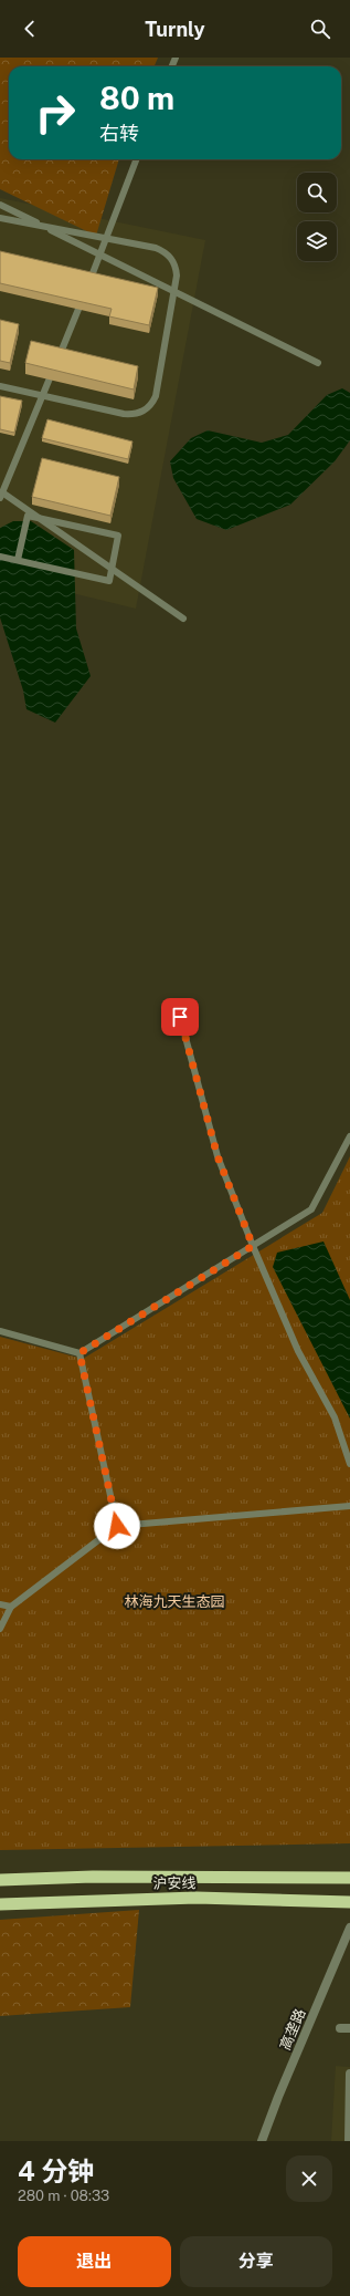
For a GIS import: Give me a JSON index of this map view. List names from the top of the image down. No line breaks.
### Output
{"streets":{"highway":["沪安线"],"street":["高垄路"]},"parks":["林海九天生态园"],"page":{"header":"Turnly","turn":["80 m","右转"],"heading":["4 分钟","280 m · 08:33"],"buttons":["退出","分享"]}}
